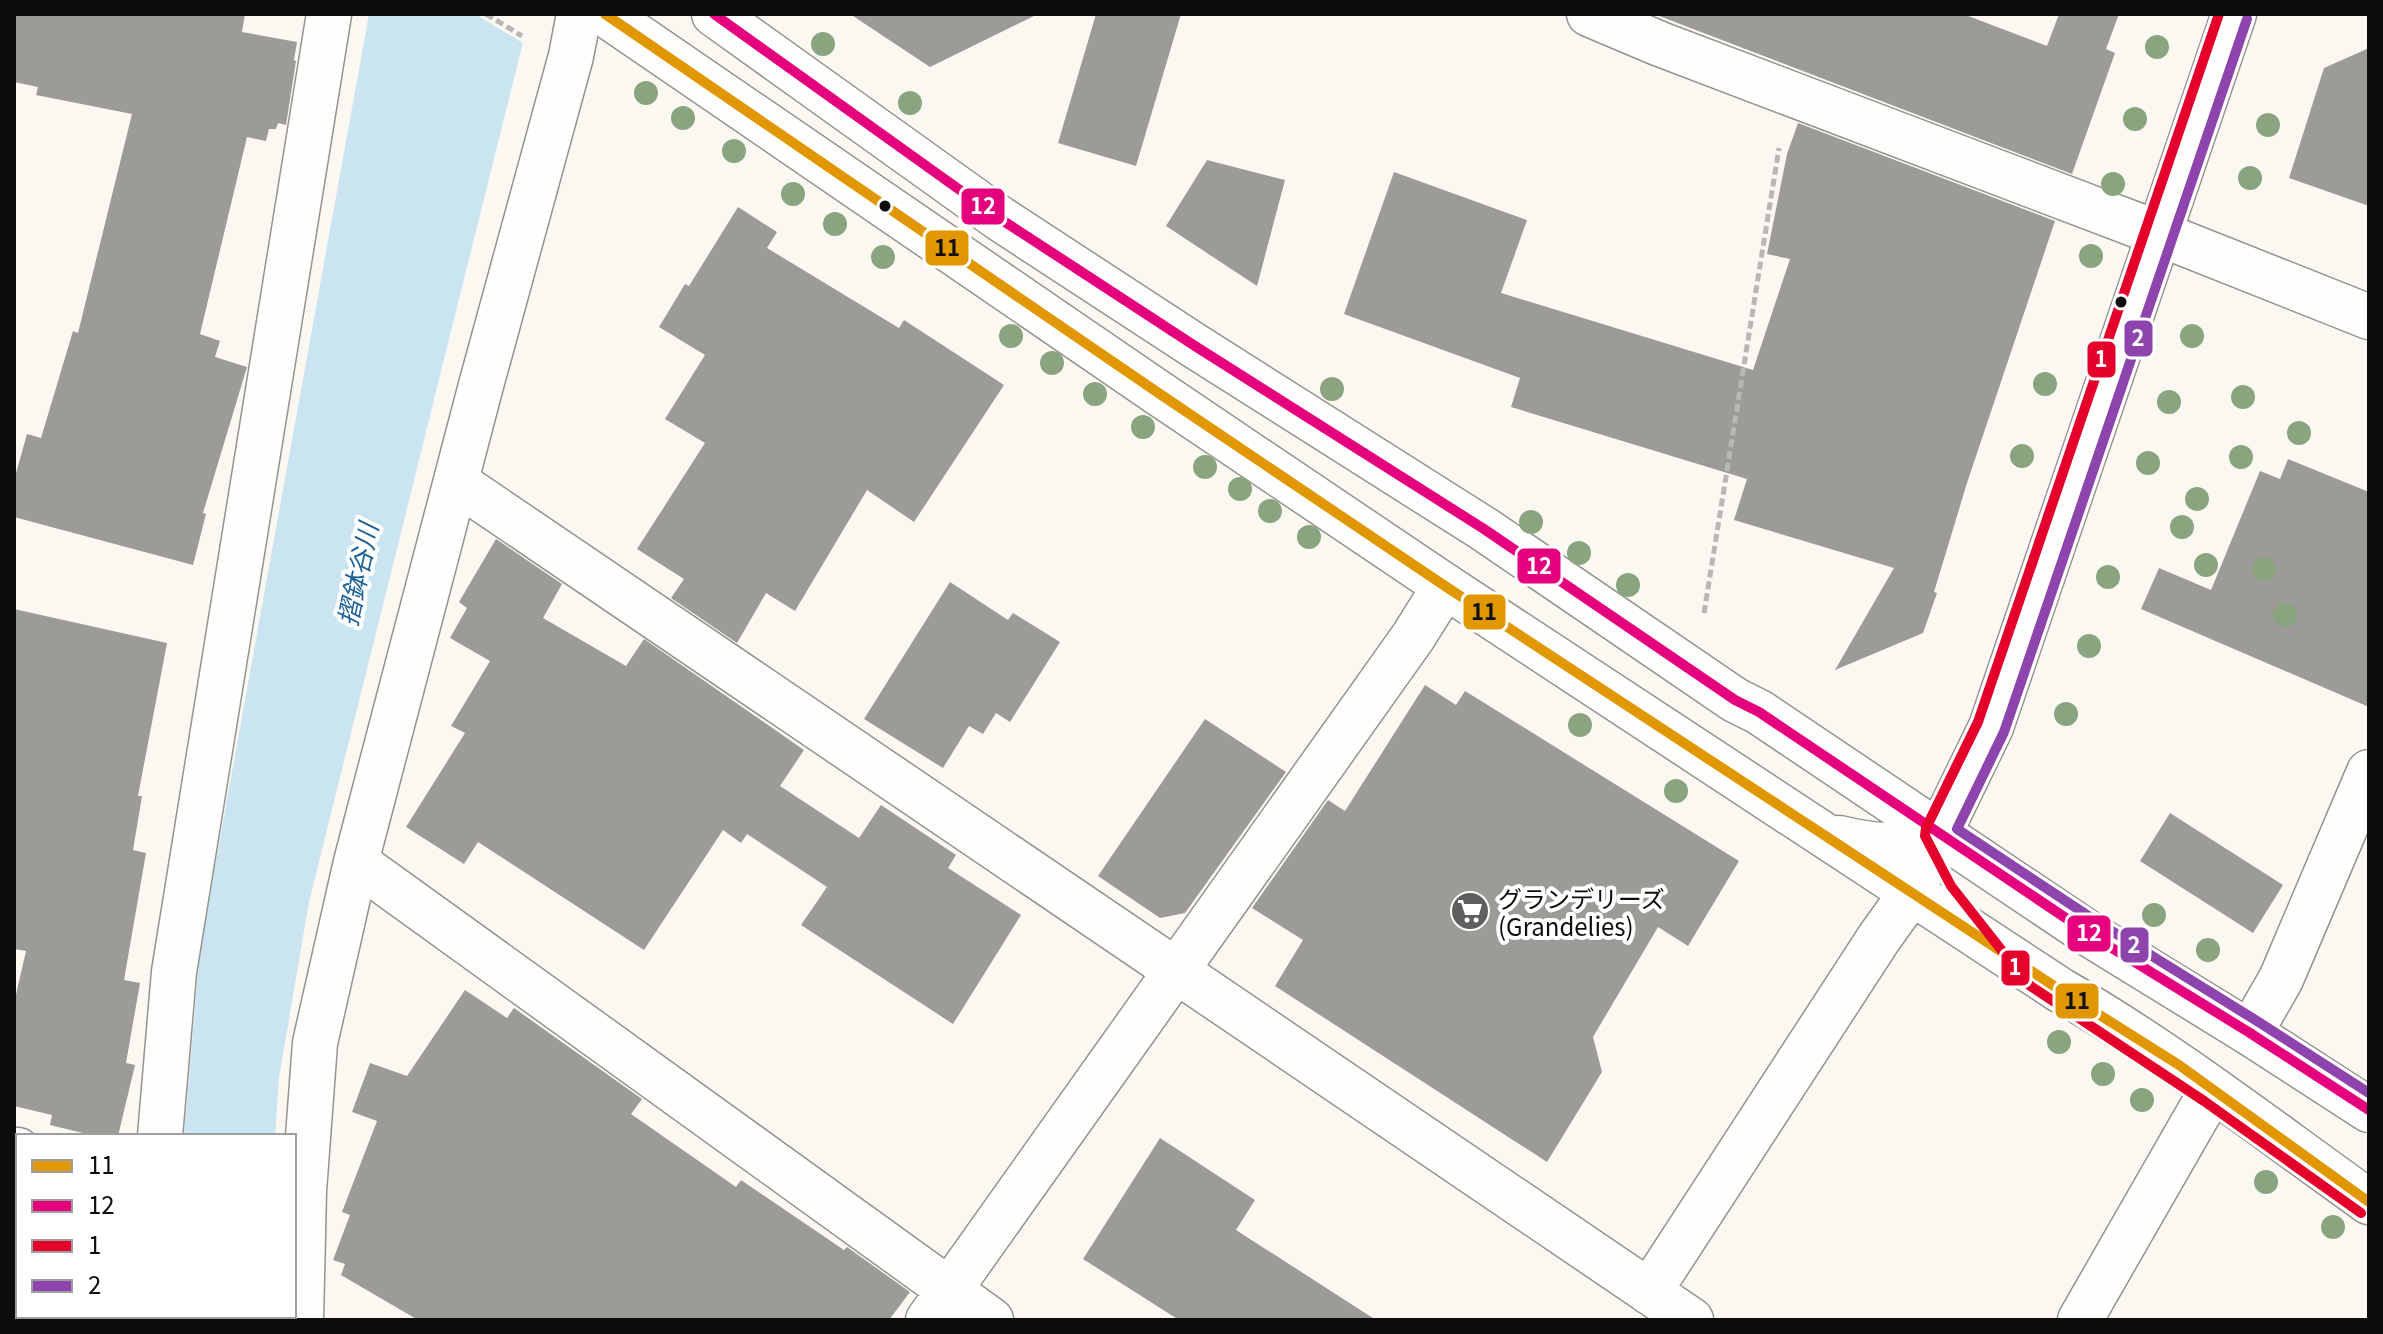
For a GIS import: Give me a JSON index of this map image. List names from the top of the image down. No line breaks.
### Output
{"water":["摺鉢谷川"],"places":{"supermarket":["グランデリーズ (Grandelies)"]},"lines":["transit line 11","transit line 12","transit line 1","transit line 2"],"legend":["11","12","1","2"]}
